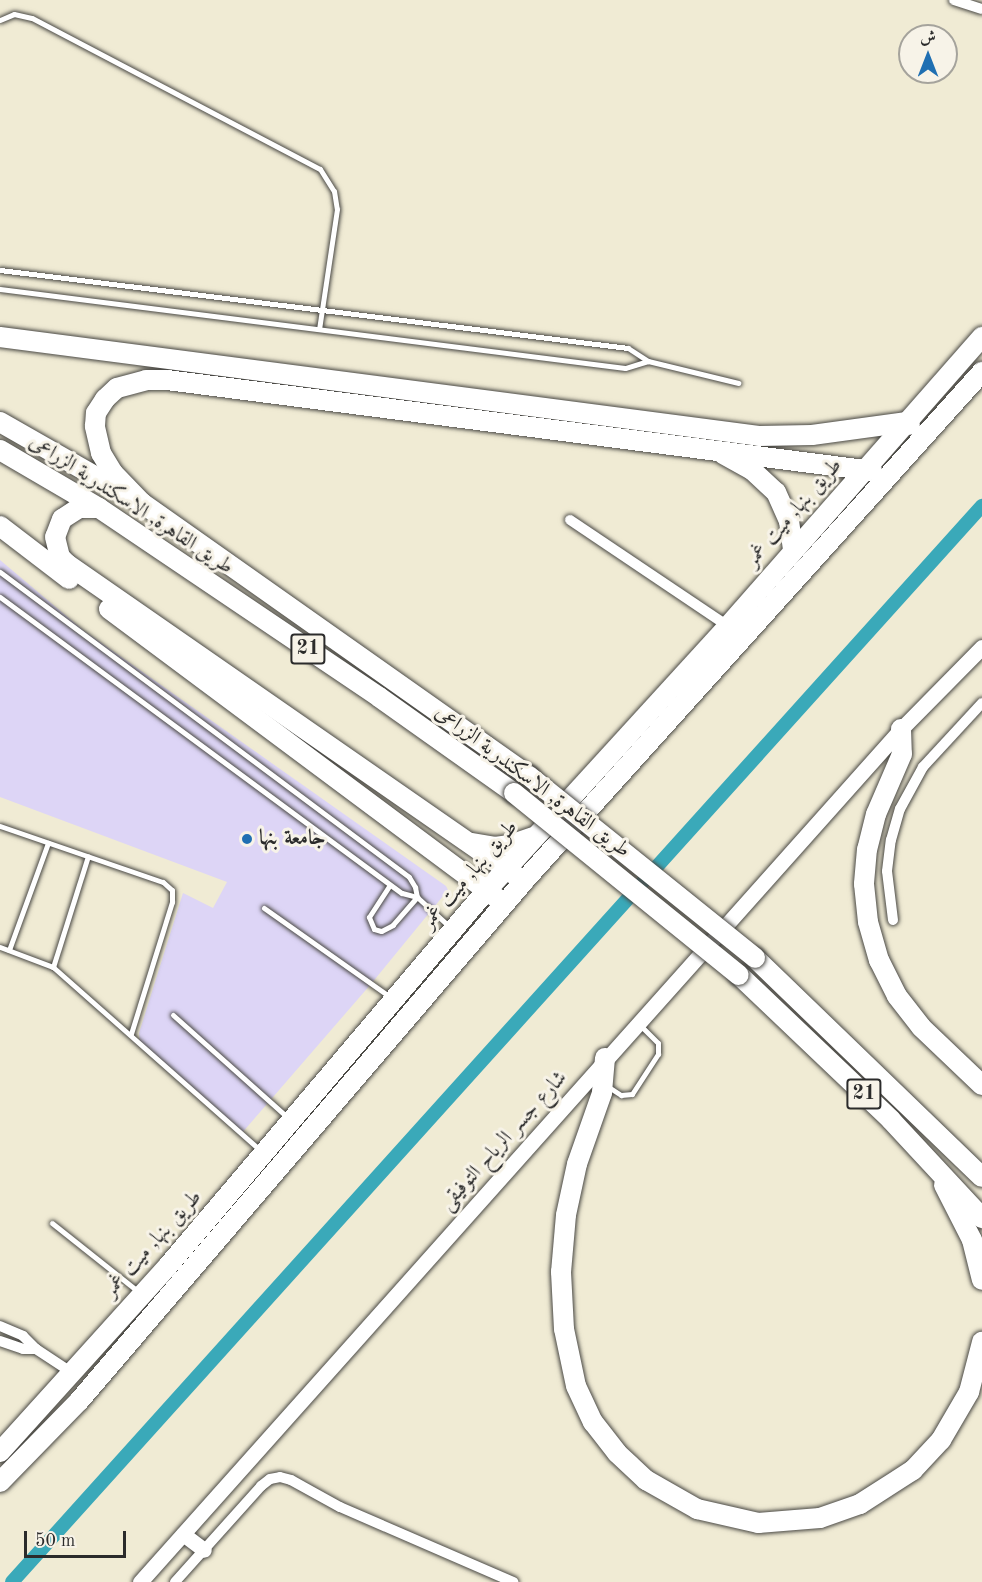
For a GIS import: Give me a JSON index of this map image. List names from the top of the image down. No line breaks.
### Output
{"streets":{"highway":["طريق القاهرة, الاسكندرية الزراعى","طريق بنها, ميت غمر","21"],"main road":["شارع جسر الرياح التوفيقى"]},"places":["جامعة بنها"],"scale_bar":"50 m","north":"top"}
